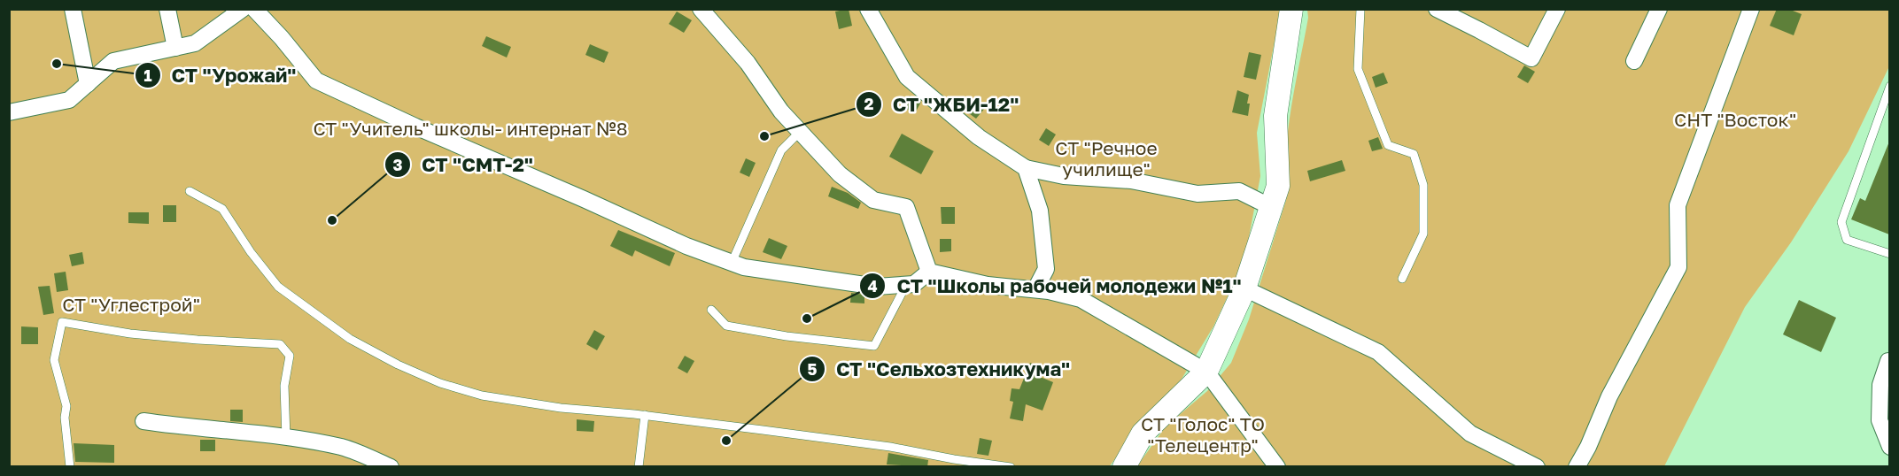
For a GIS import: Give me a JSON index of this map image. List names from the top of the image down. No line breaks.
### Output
{"parks":["СНТ \"Восток\"","СТ \"Учитель\" школы- интернат №8","СТ \"Речное училище\"","СТ \"Углестрой\"","СТ \"Голос\" ТО \"Телецентр\""],"places":["СТ \"Урожай\"","СТ \"ЖБИ-12\"","СТ \"СМТ-2\"","СТ \"Школы рабочей молодежи №1\"","СТ \"Сельхозтехникума\""]}
